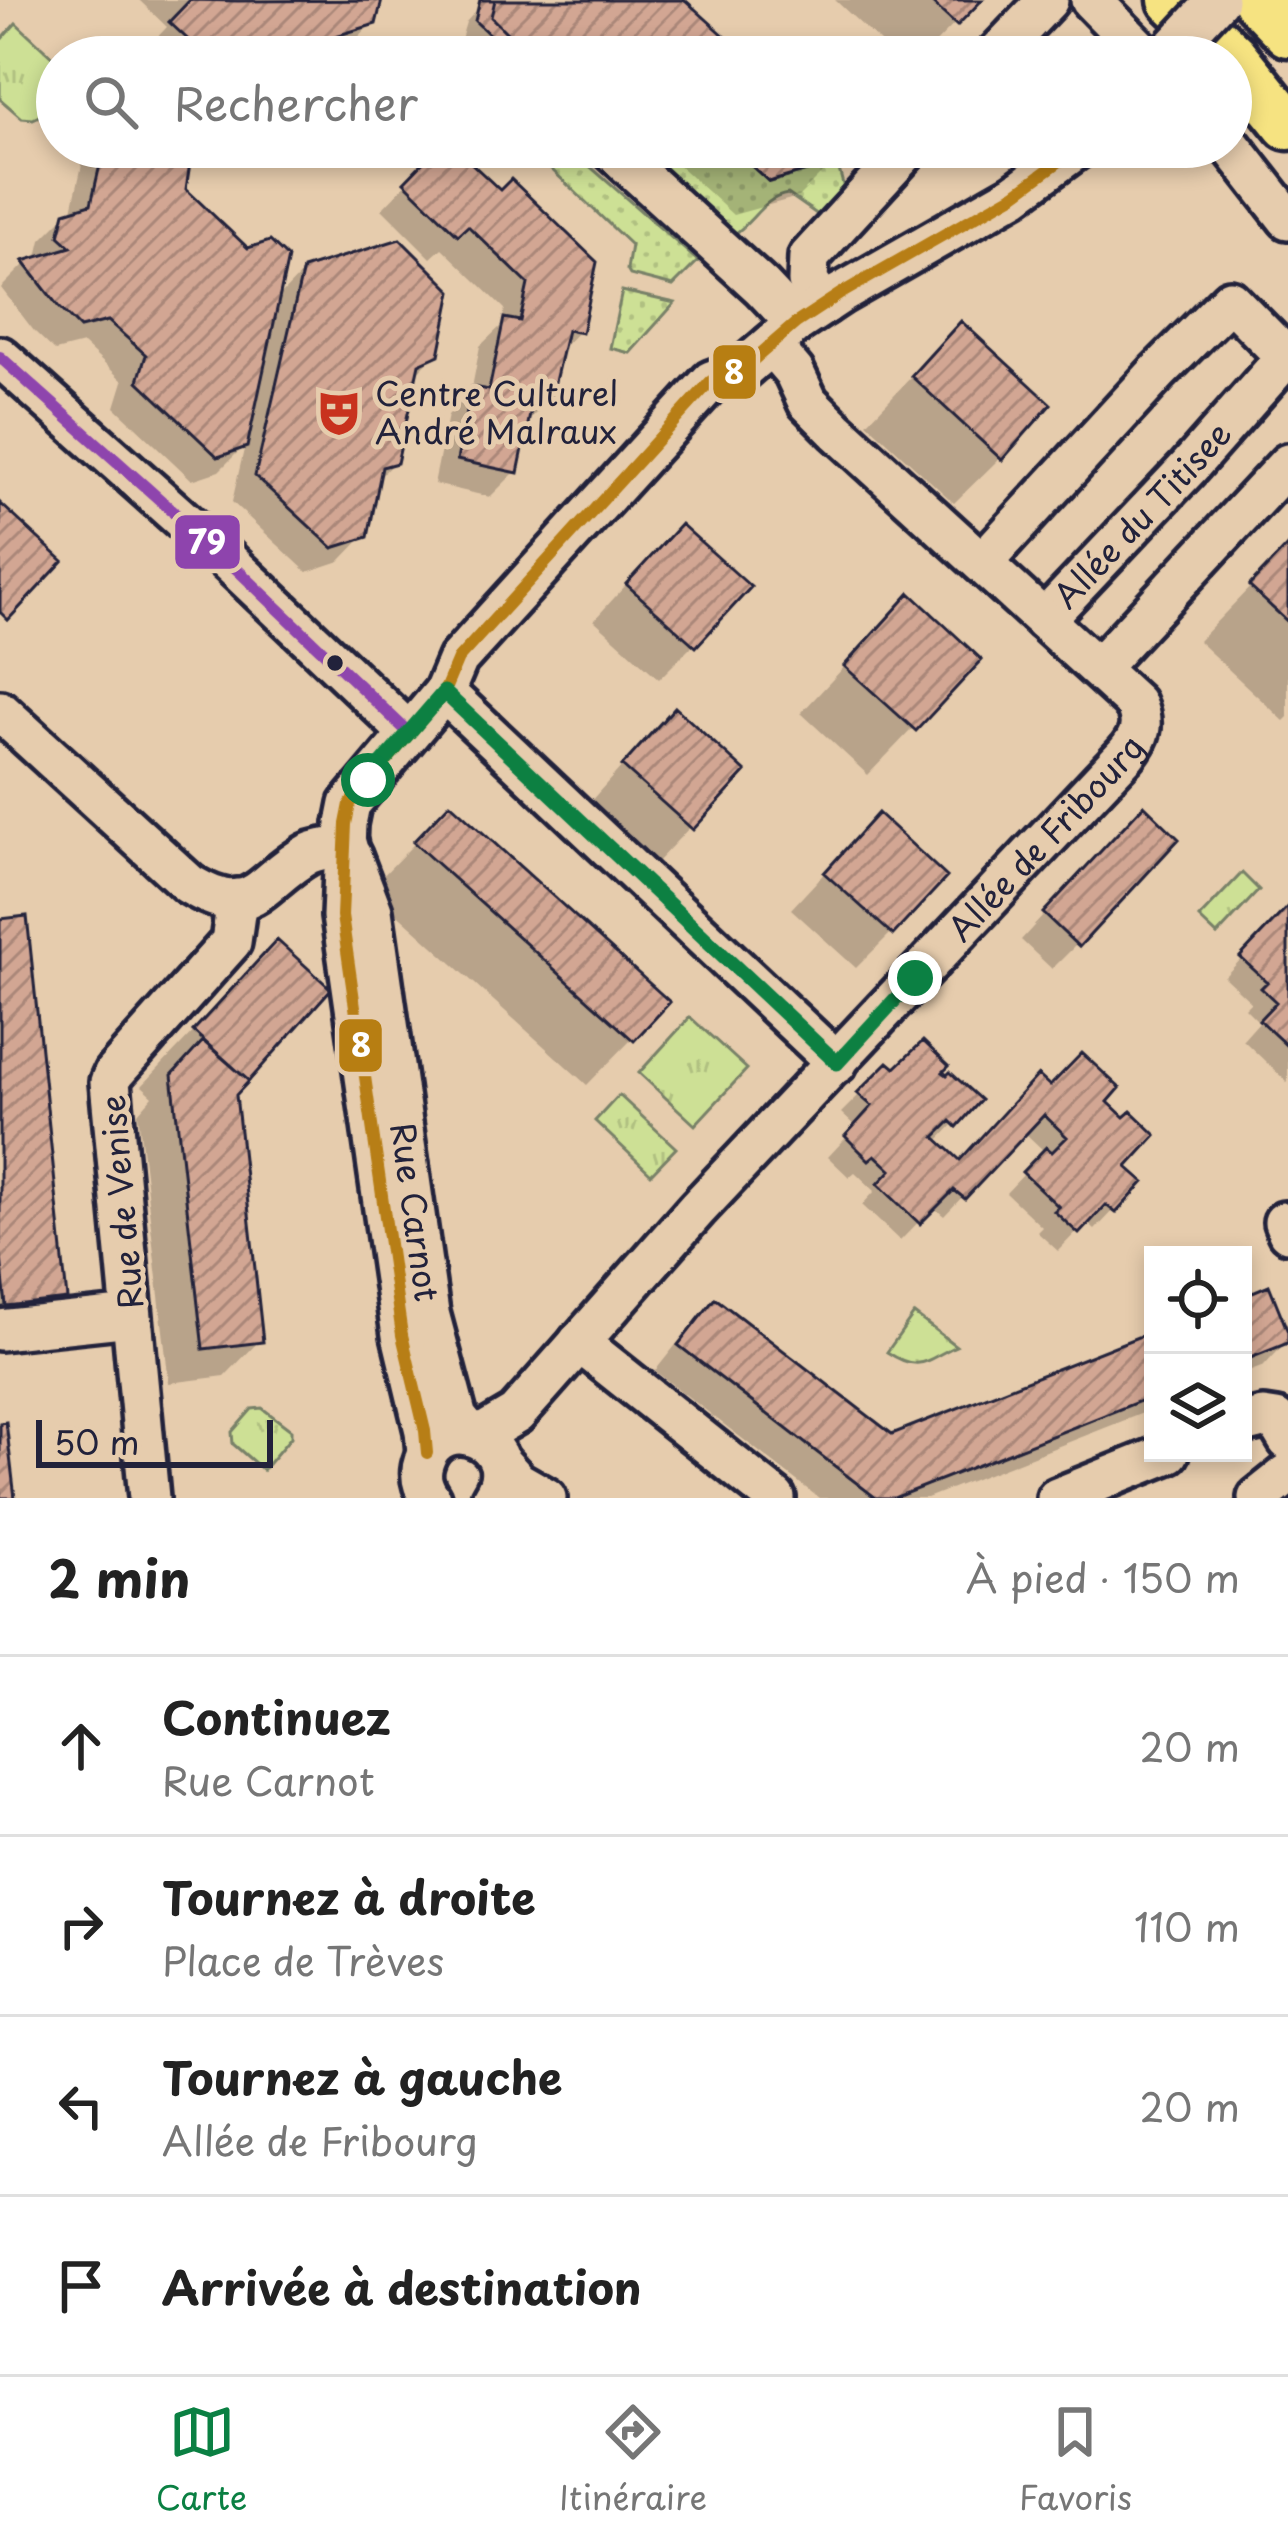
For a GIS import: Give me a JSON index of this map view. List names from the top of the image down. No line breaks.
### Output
{"streets":{"street":["Allée du Titisee","Allée de Fribourg","Rue de Venise","Rue Carnot"]},"crossings":[["Allée du Titisee","Allée de Fribourg"],["Allée de Fribourg","Rue Carnot"]],"places":{"theatre":["Centre Culturel André Malraux"]},"lines":["transit line 8","transit line 79"],"scale_bar":"50 m","page":{"search":"Rechercher","scale":"50 m","heading":["2 min","À pied · 150 m"],"list":[["Continuez","Rue Carnot","20 m"],["Tournez à droite","Place de Trèves","110 m"],["Tournez à gauche","Allée de Fribourg","20 m"],"Arrivée à destination"],"nav":["Carte","Itinéraire","Favoris"]}}
